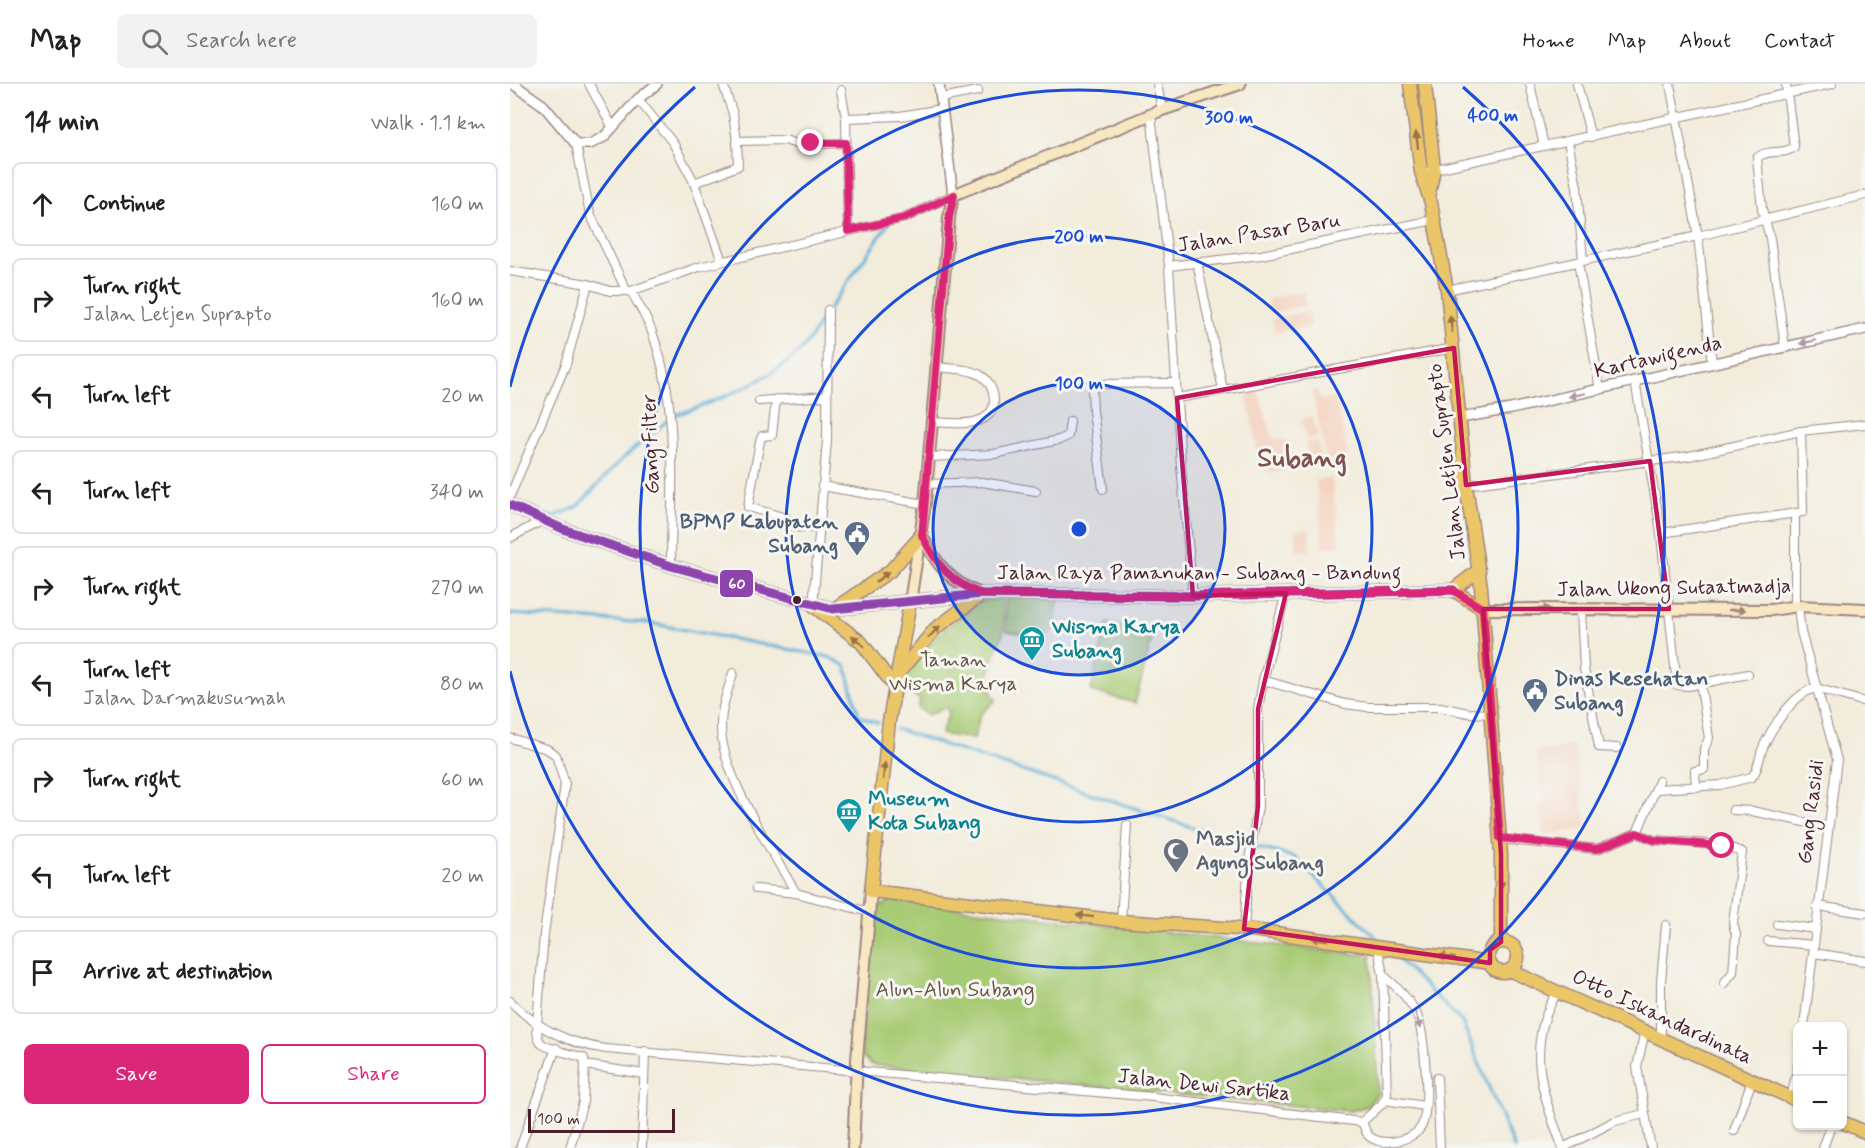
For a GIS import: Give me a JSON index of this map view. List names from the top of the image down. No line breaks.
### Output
{"streets":{"main road":["Jalan Letjen Suprapto","Jalan Raya Pamanukan - Subang - Bandung","Jalan Ukong Sutaatmadja","Otto Iskandardinata"],"street":["Jalan Pasar Baru","Kartawigenda","Gang Filter","Gang Rasidi","Jalan Dewi Sartika"]},"crossings":[["Jalan Pasar Baru","Jalan Letjen Suprapto"],["Kartawigenda","Jalan Letjen Suprapto"],["Gang Filter","Jalan Raya Pamanukan - Subang - Bandung"],["Jalan Letjen Suprapto","Jalan Ukong Sutaatmadja"],["Jalan Letjen Suprapto","Otto Iskandardinata"],["Jalan Ukong Sutaatmadja","Gang Rasidi"]],"one_way":["Jalan Ukong Sutaatmadja"],"districts":["Subang"],"parks":["Taman Wisma Karya","Alun-Alun Subang"],"places":{"public building":["BPMP Kabupaten Subang","Dinas Kesehatan Subang"],"museum":["Wisma Karya Subang","Museum Kota Subang"],"mosque":["Masjid Agung Subang"]},"lines":["transit line 60"],"scale_bar":"100 m","page":{"header":"Map","search":"Search here","nav":["Home","Map","About","Contact"],"heading":["14 min","Walk · 1.1 km"],"list":[["Continue","160 m"],["Turn right","Jalan Letjen Suprapto","160 m"],["Turn left","20 m"],["Turn left","340 m"],["Turn right","270 m"],["Turn left","Jalan Darmakusumah","80 m"],["Turn right","60 m"],["Turn left","20 m"],"Arrive at destination"],"map_buttons":["+","−"],"buttons":["Save","Share"],"scale":"100 m"},"rings":["400 m","300 m","200 m","100 m"]}
